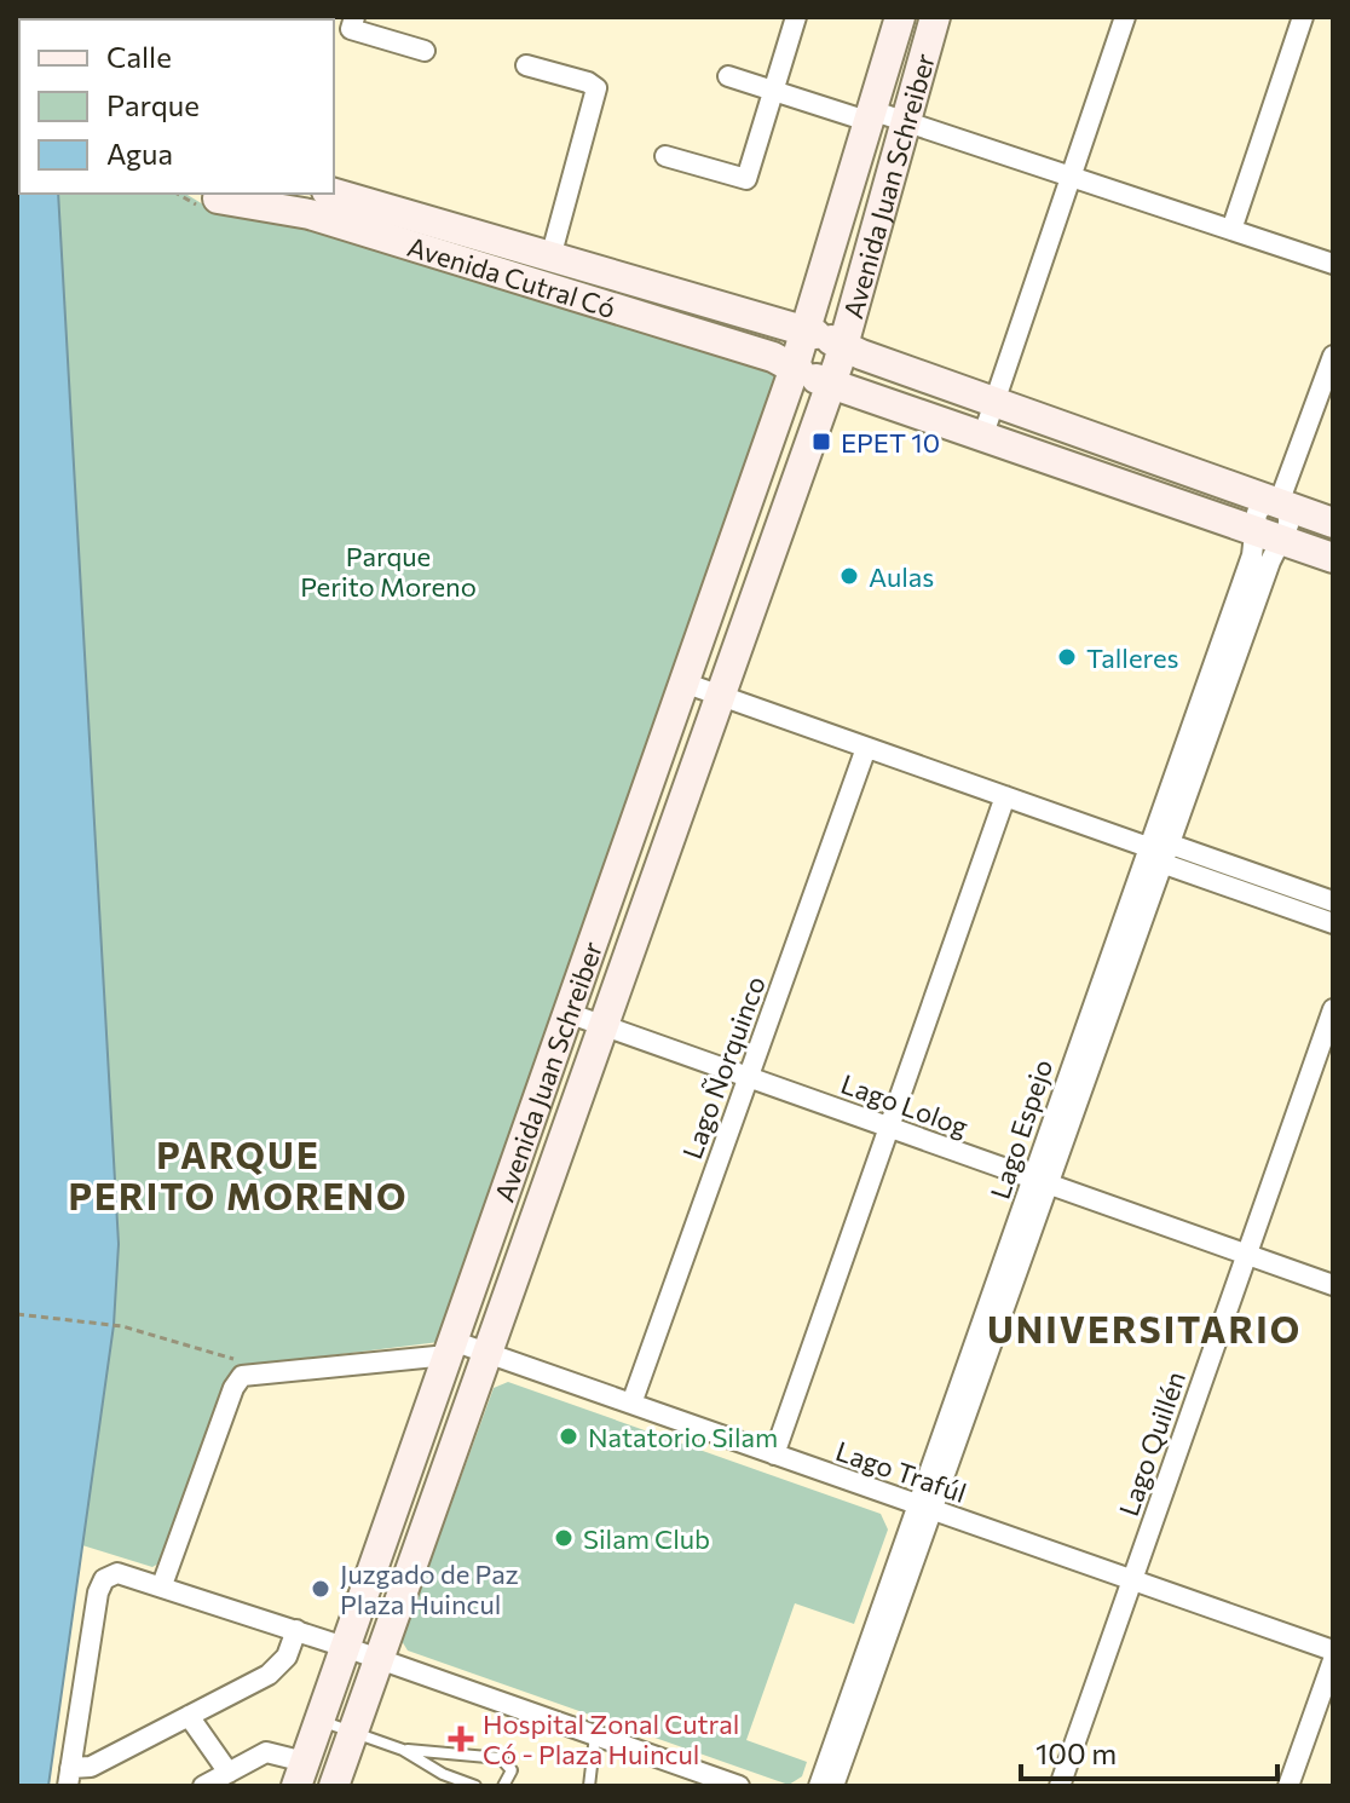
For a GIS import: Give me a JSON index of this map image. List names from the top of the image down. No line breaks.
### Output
{"streets":{"main road":["Avenida Juan Schreiber","Avenida Cutral Có"],"street":["Lago Ñorquinco","Lago Lolog","Lago Espejo","Lago Quillén","Lago Trafúl"]},"crossings":[["Avenida Juan Schreiber","Avenida Cutral Có"],["Avenida Juan Schreiber","Lago Lolog"],["Avenida Juan Schreiber","Lago Trafúl"],["Avenida Cutral Có","Lago Espejo"],["Lago Ñorquinco","Lago Lolog"],["Lago Ñorquinco","Lago Trafúl"],["Lago Lolog","Lago Espejo"],["Lago Lolog","Lago Quillén"],["Lago Espejo","Lago Trafúl"],["Lago Quillén","Lago Trafúl"]],"districts":["PARQUE PERITO MORENO","UNIVERSITARIO"],"parks":["Parque Perito Moreno"],"places":{"transit":["EPET 10"],"other":["Aulas","Talleres","Natatorio Silam","Silam Club","Juzgado de Paz Plaza Huincul"],"health":["Hospital Zonal Cutral Có - Plaza Huincul"]},"legend":["Calle","Parque","Agua"],"scale_bar":"100 m"}
